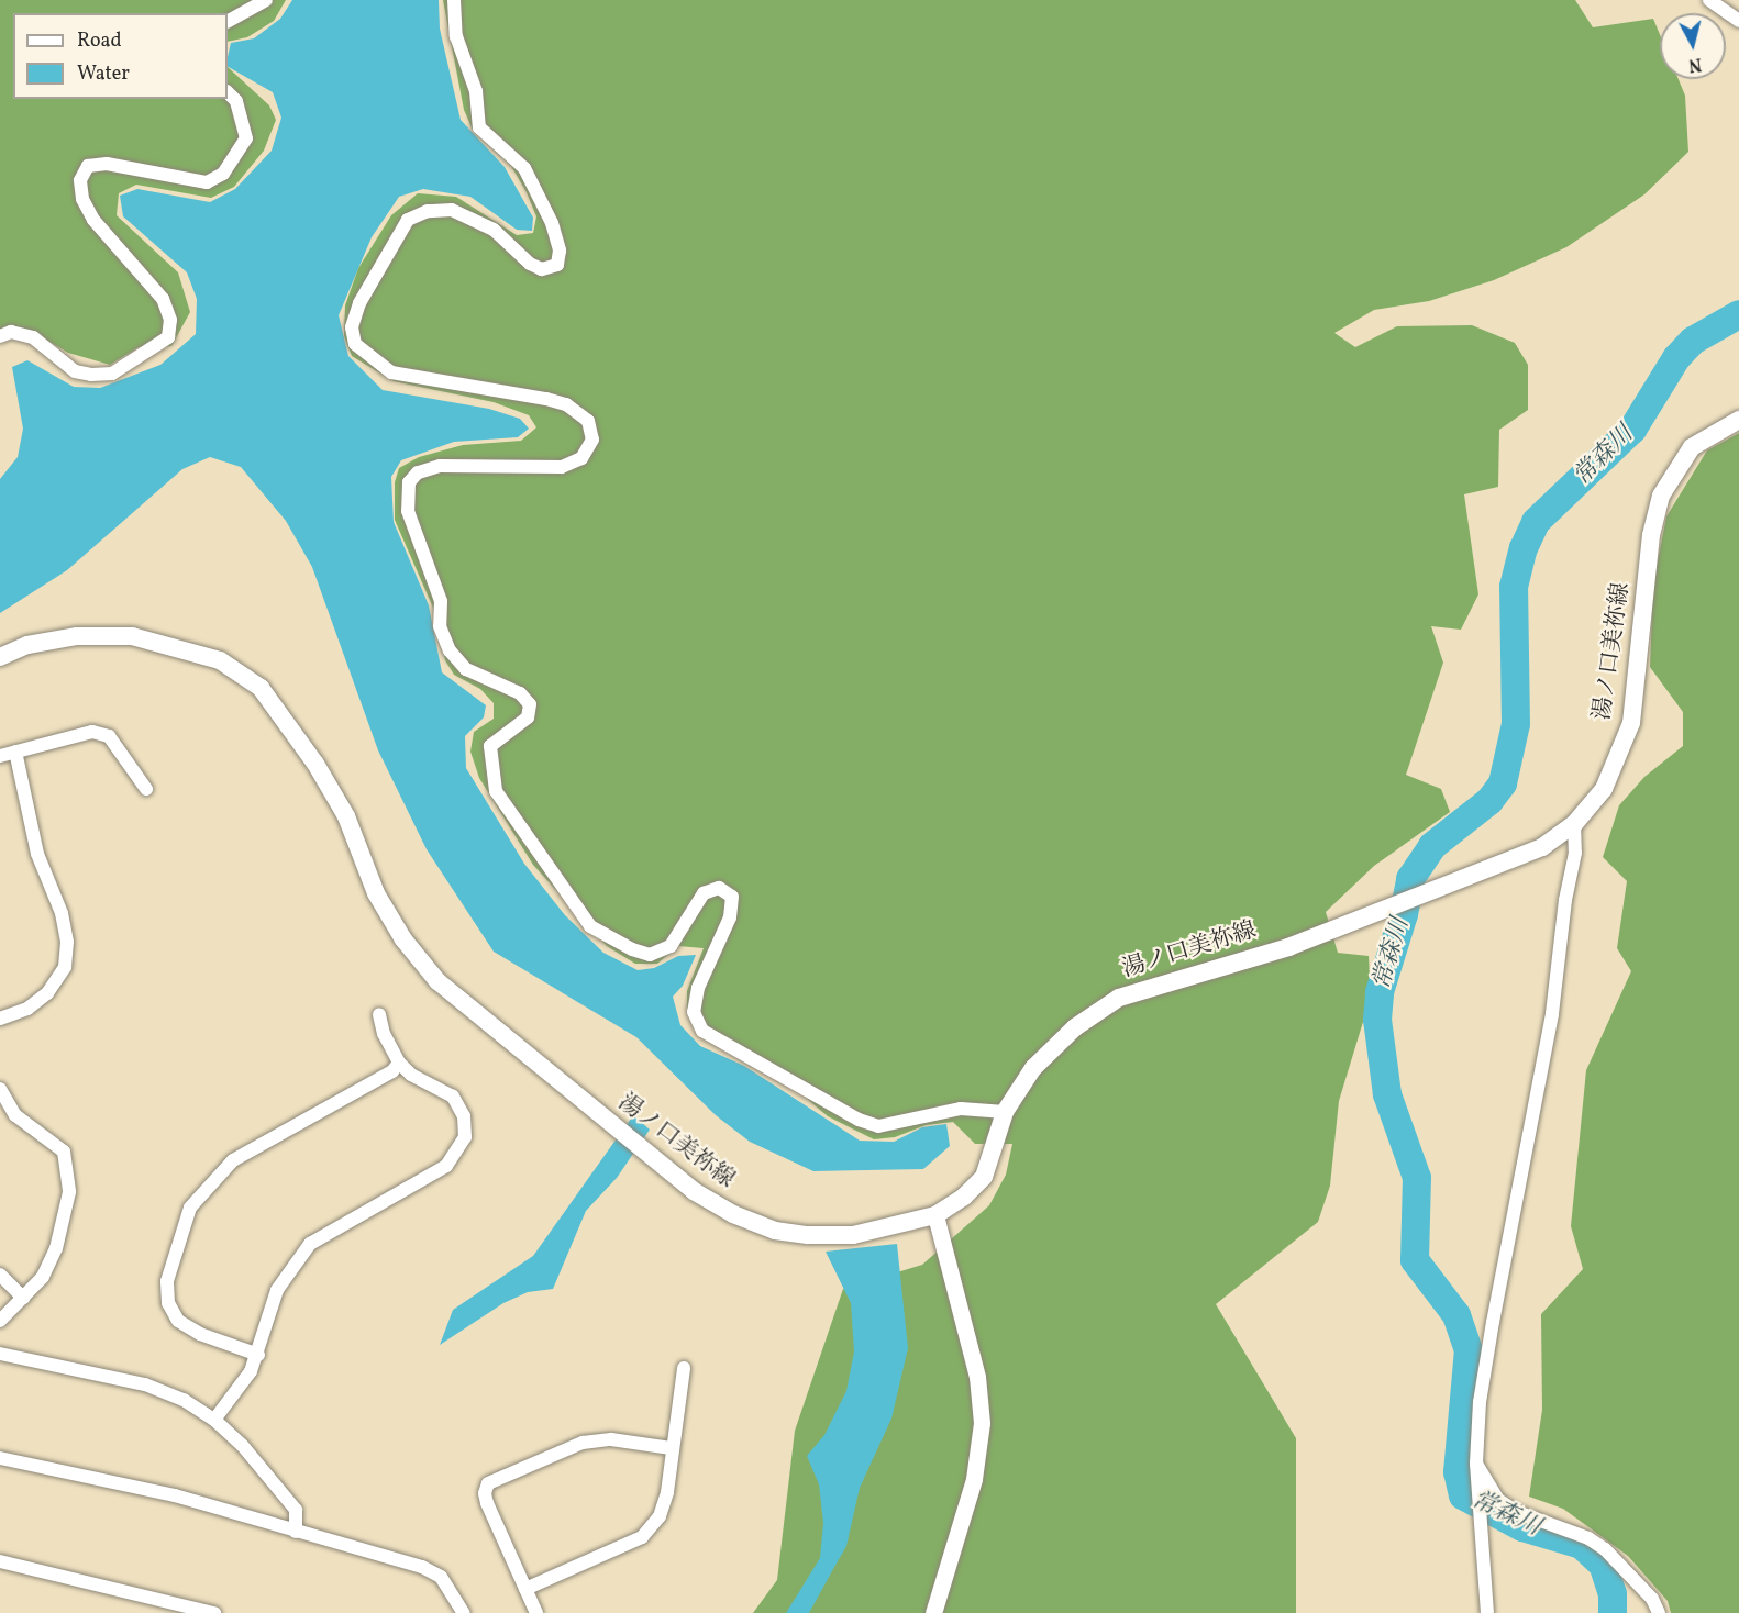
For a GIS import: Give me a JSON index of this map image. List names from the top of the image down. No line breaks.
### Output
{"streets":{"main road":["湯ノ口美祢線"]},"water":["常森川"],"legend":["Road","Water"],"north":"bottom"}
